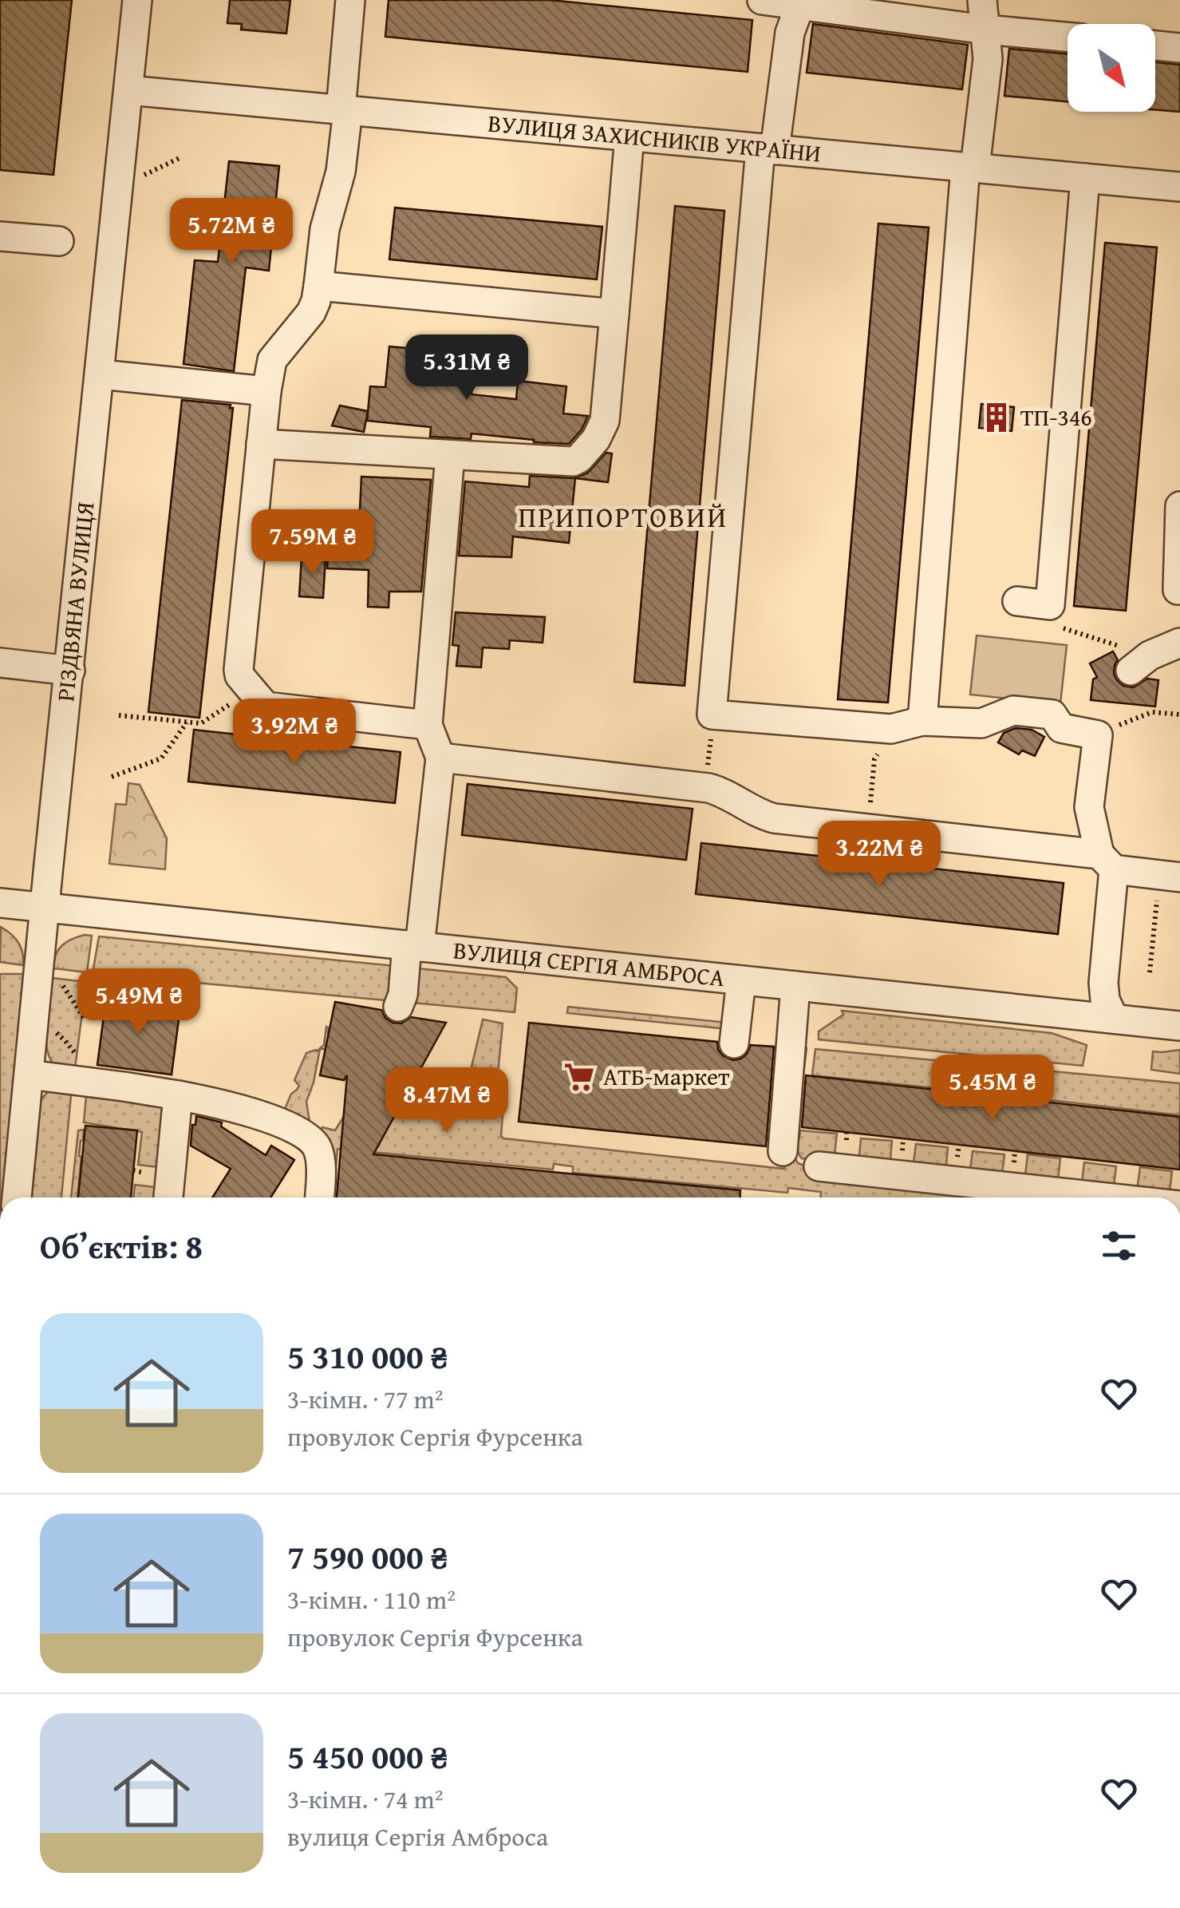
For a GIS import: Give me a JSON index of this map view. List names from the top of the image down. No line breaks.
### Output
{"streets":{"street":["ВУЛИЦЯ ЗАХИСНИКІВ УКРАЇНИ","РІЗДВЯНА ВУЛИЦЯ","ВУЛИЦЯ СЕРГІЯ АМБРОСА"]},"crossings":[["ВУЛИЦЯ ЗАХИСНИКІВ УКРАЇНИ","РІЗДВЯНА ВУЛИЦЯ"],["РІЗДВЯНА ВУЛИЦЯ","ВУЛИЦЯ СЕРГІЯ АМБРОСА"]],"districts":["ПРИПОРТОВИЙ"],"places":{"building":["ТП-346"],"supermarket":["АТБ-маркет"]},"north":"bottom right","page":{"price":["5.72M ₴","5.31M ₴","7.59M ₴","3.92M ₴","3.22M ₴","5.49M ₴","5.45M ₴","8.47M ₴"],"heading":"Об’єктів: 8","list":[{"name":"5 310 000 ₴","note":"3-кімн. · 77 m² · провулок Сергія Фурсенка"},{"name":"7 590 000 ₴","note":"3-кімн. · 110 m² · провулок Сергія Фурсенка"},{"name":"5 450 000 ₴","note":"3-кімн. · 74 m² · вулиця Сергія Амброса"}]}}
